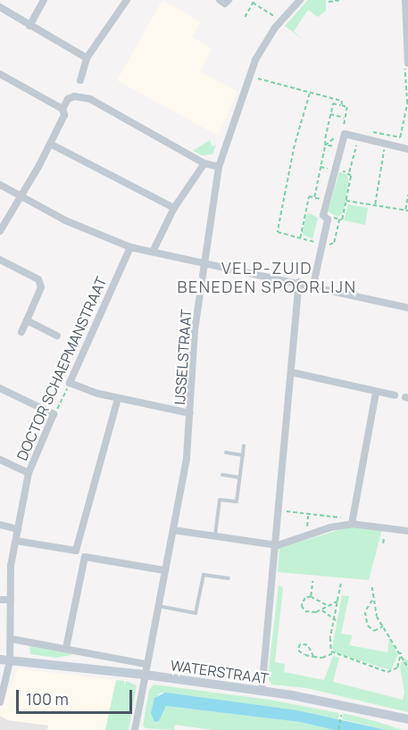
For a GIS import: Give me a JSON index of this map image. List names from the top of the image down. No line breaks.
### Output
{"streets":{"street":["IJSSELSTRAAT","DOCTOR SCHAEPMANSTRAAT","WATERSTRAAT"]},"crossings":[["IJSSELSTRAAT","WATERSTRAAT"],["DOCTOR SCHAEPMANSTRAAT","WATERSTRAAT"]],"districts":["VELP-ZUID BENEDEN SPOORLIJN"],"scale_bar":"100 m"}
